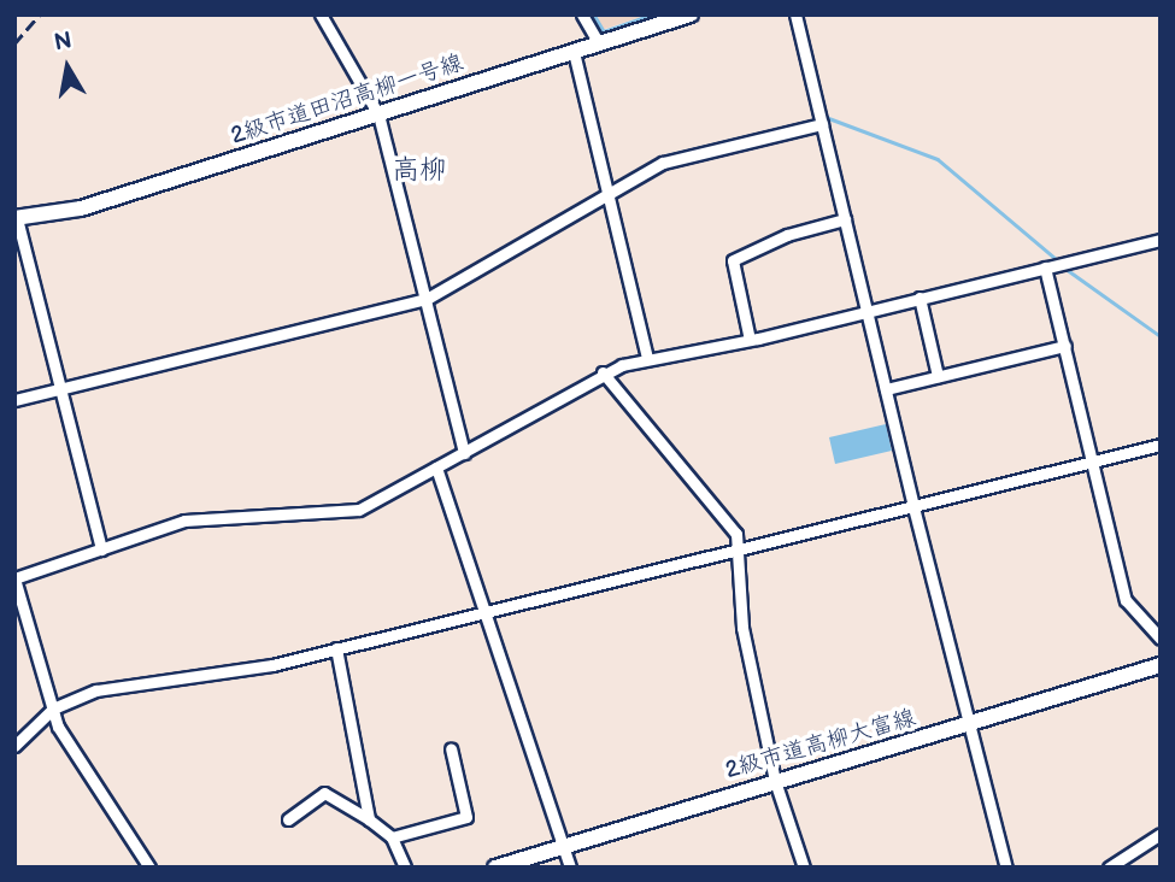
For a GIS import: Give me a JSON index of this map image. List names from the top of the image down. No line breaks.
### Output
{"streets":{"street":["2級市道田沼高柳一号線","2級市道高柳大富線"]},"districts":["高柳"],"north":"top"}
